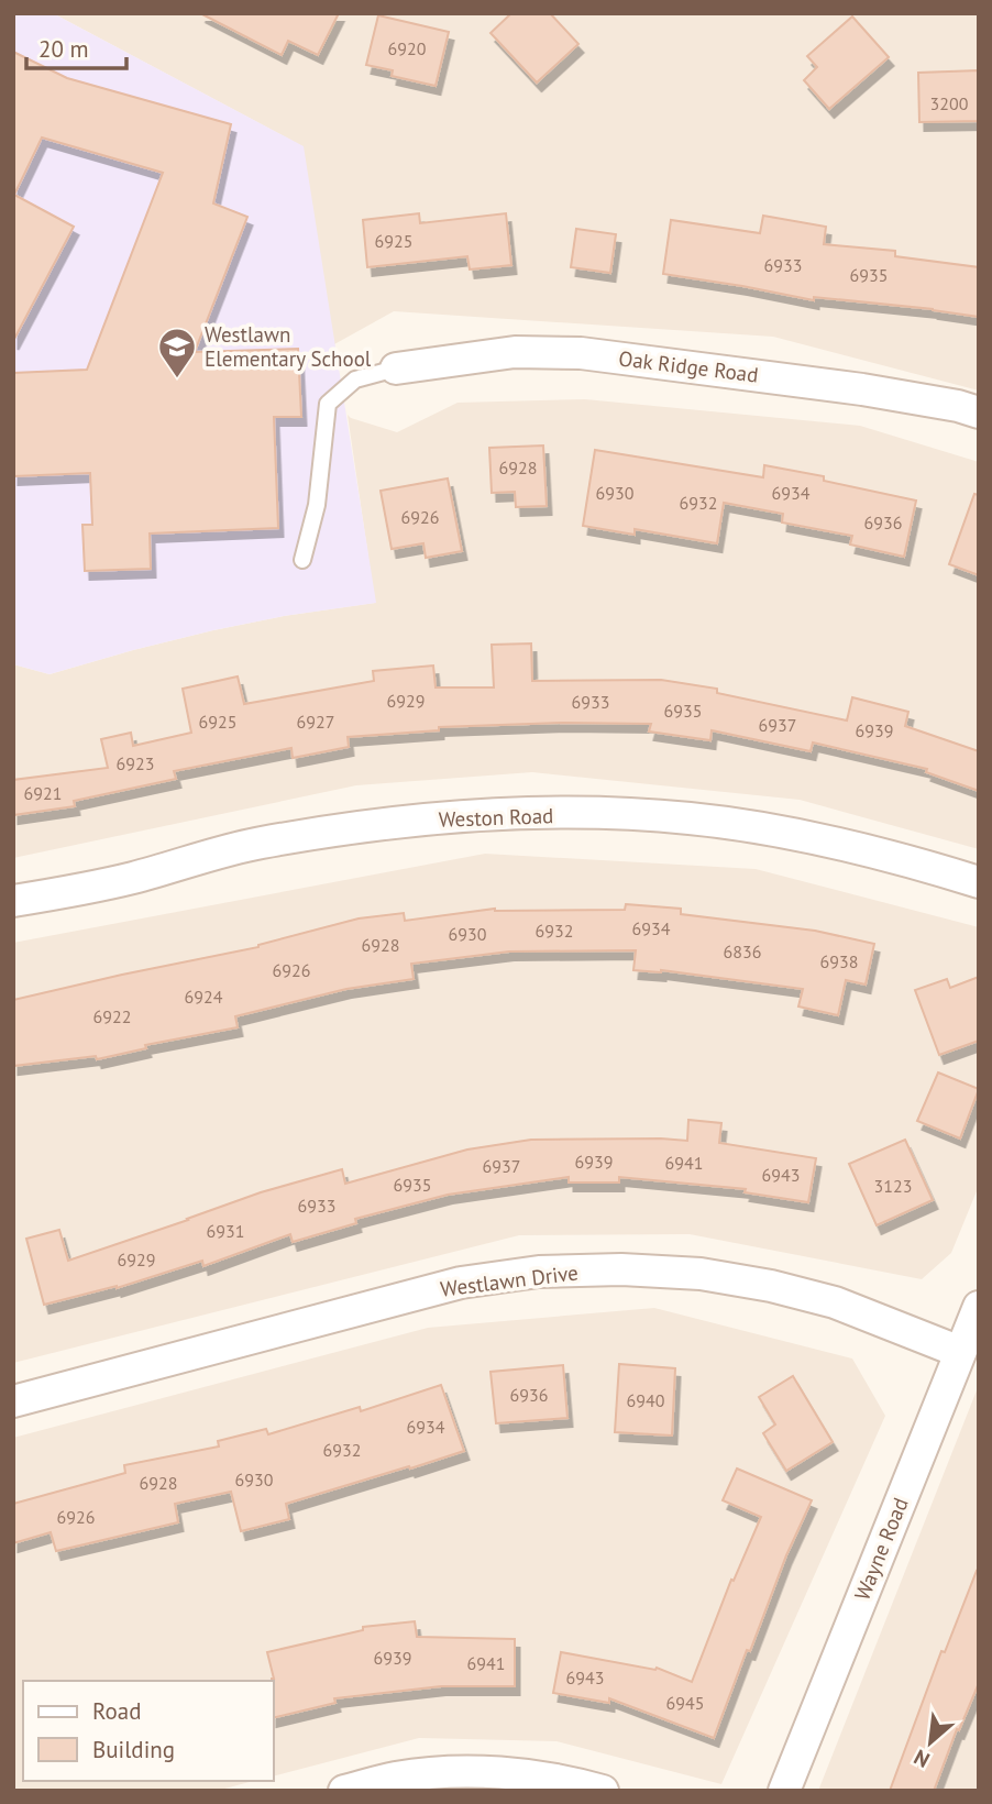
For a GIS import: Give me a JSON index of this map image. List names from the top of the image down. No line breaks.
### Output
{"streets":{"street":["Oak Ridge Road","Weston Road","Westlawn Drive","Wayne Road"]},"crossings":[["Westlawn Drive","Wayne Road"]],"places":{"school or university":["Westlawn Elementary School"]},"house_numbers":["6920","3200","6925","6933","6935","6928","6930","6934","6932","6926","6936","6929","6933","6935","6925","6927","6937","6939","6923","6921","6934","6932","6930","6928","6836","6938","6926","6924","6922","6939","6941","6937","6943","6935","3123","6933","6931","6929","6936","6940","6934","6932","6930","6928","6926","6939","6941","6943","6945"],"legend":["Road","Building"],"scale_bar":"20 m","north":"bottom left"}
